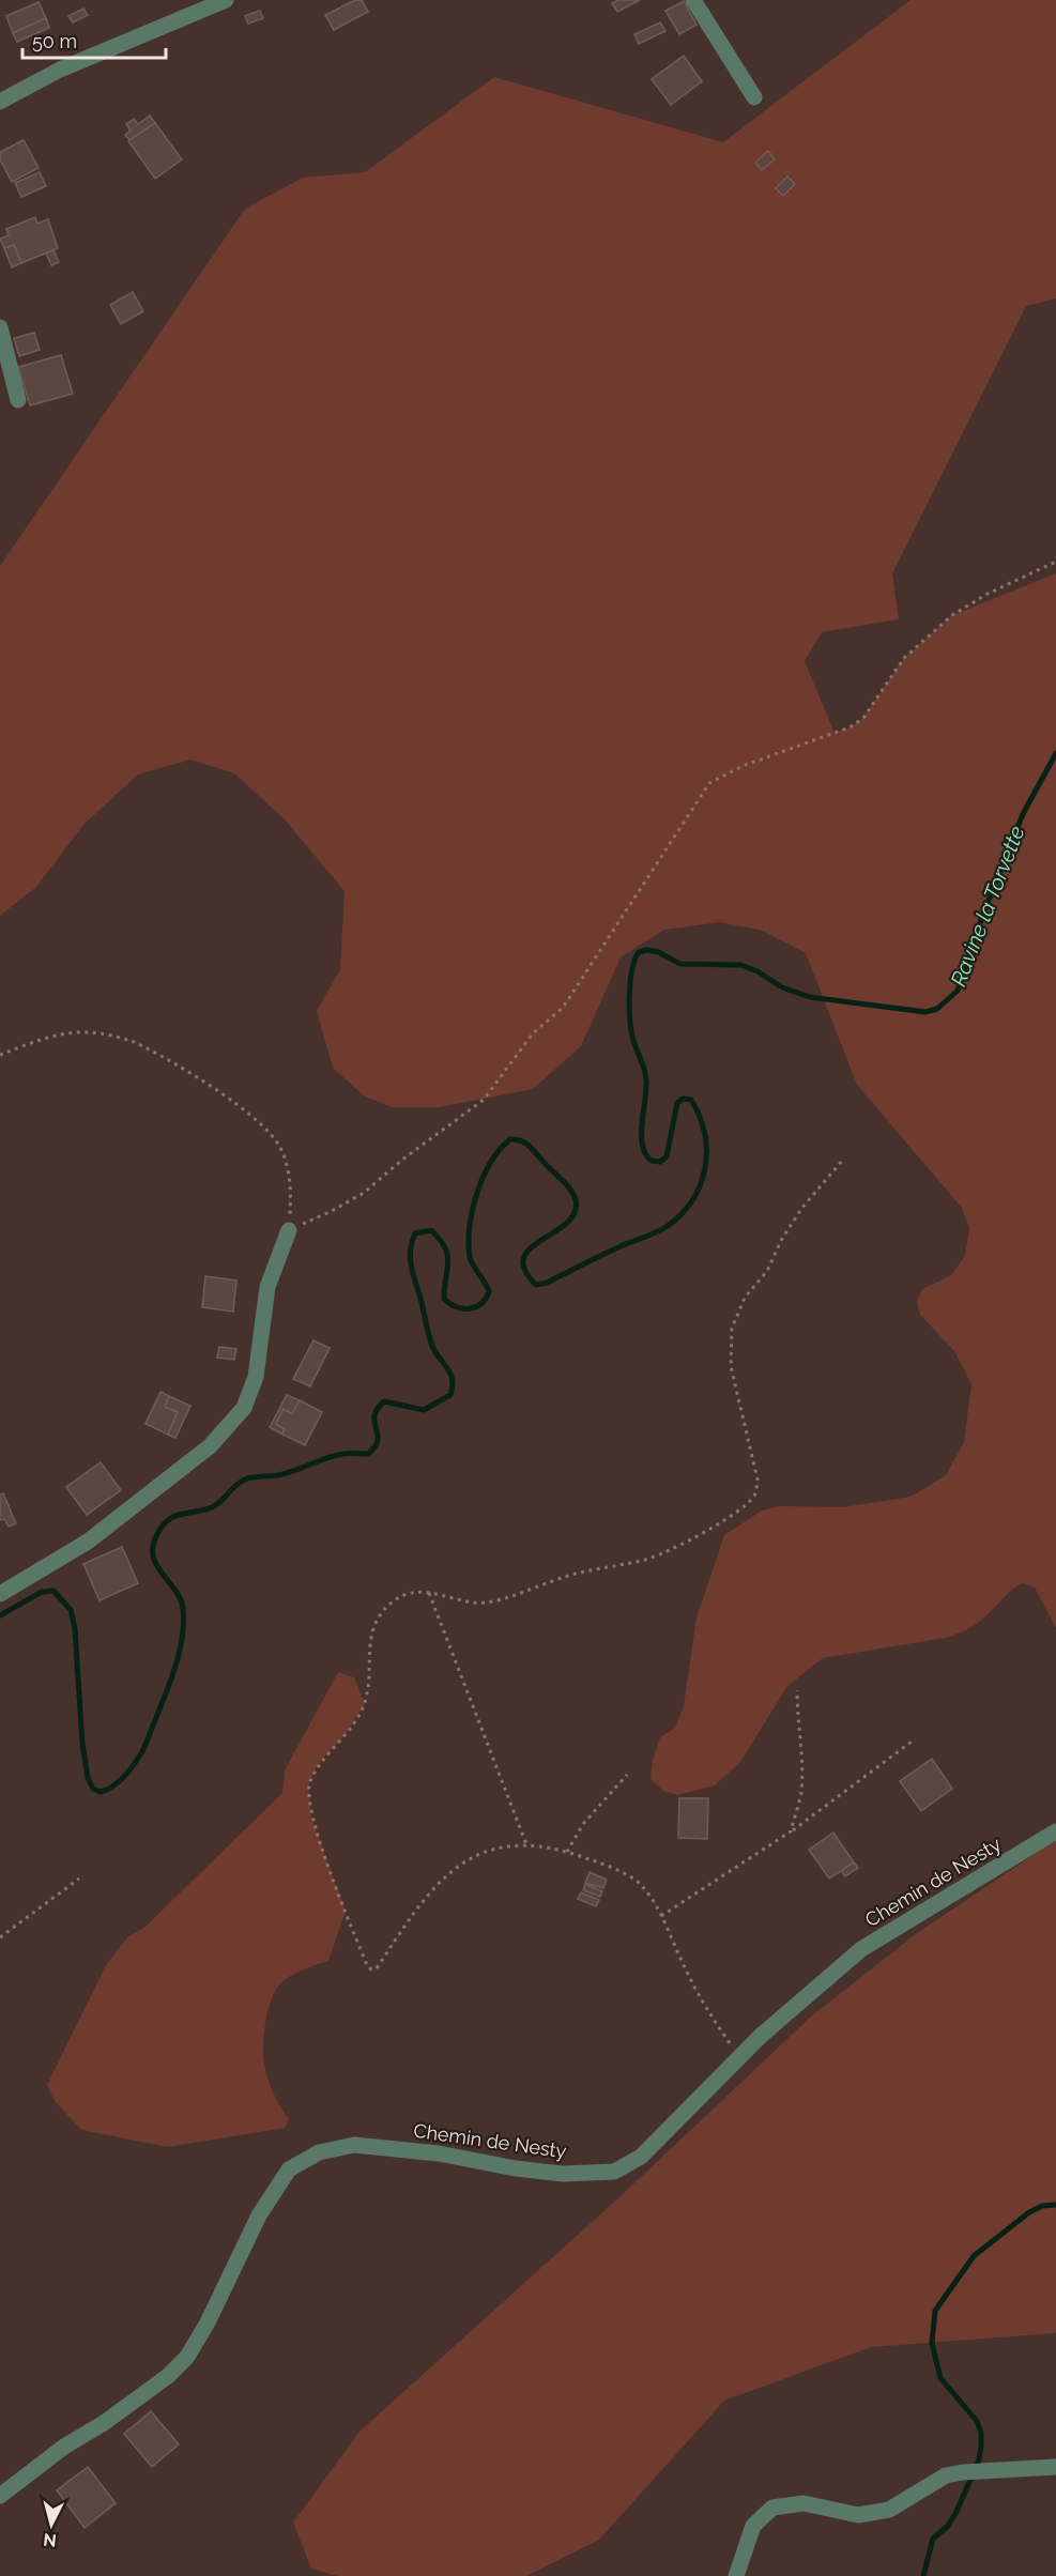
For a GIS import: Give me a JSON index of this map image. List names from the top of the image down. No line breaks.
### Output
{"streets":{"street":["Chemin de Nesty"]},"water":["Ravine la Torvette"],"scale_bar":"50 m","north":"bottom"}
